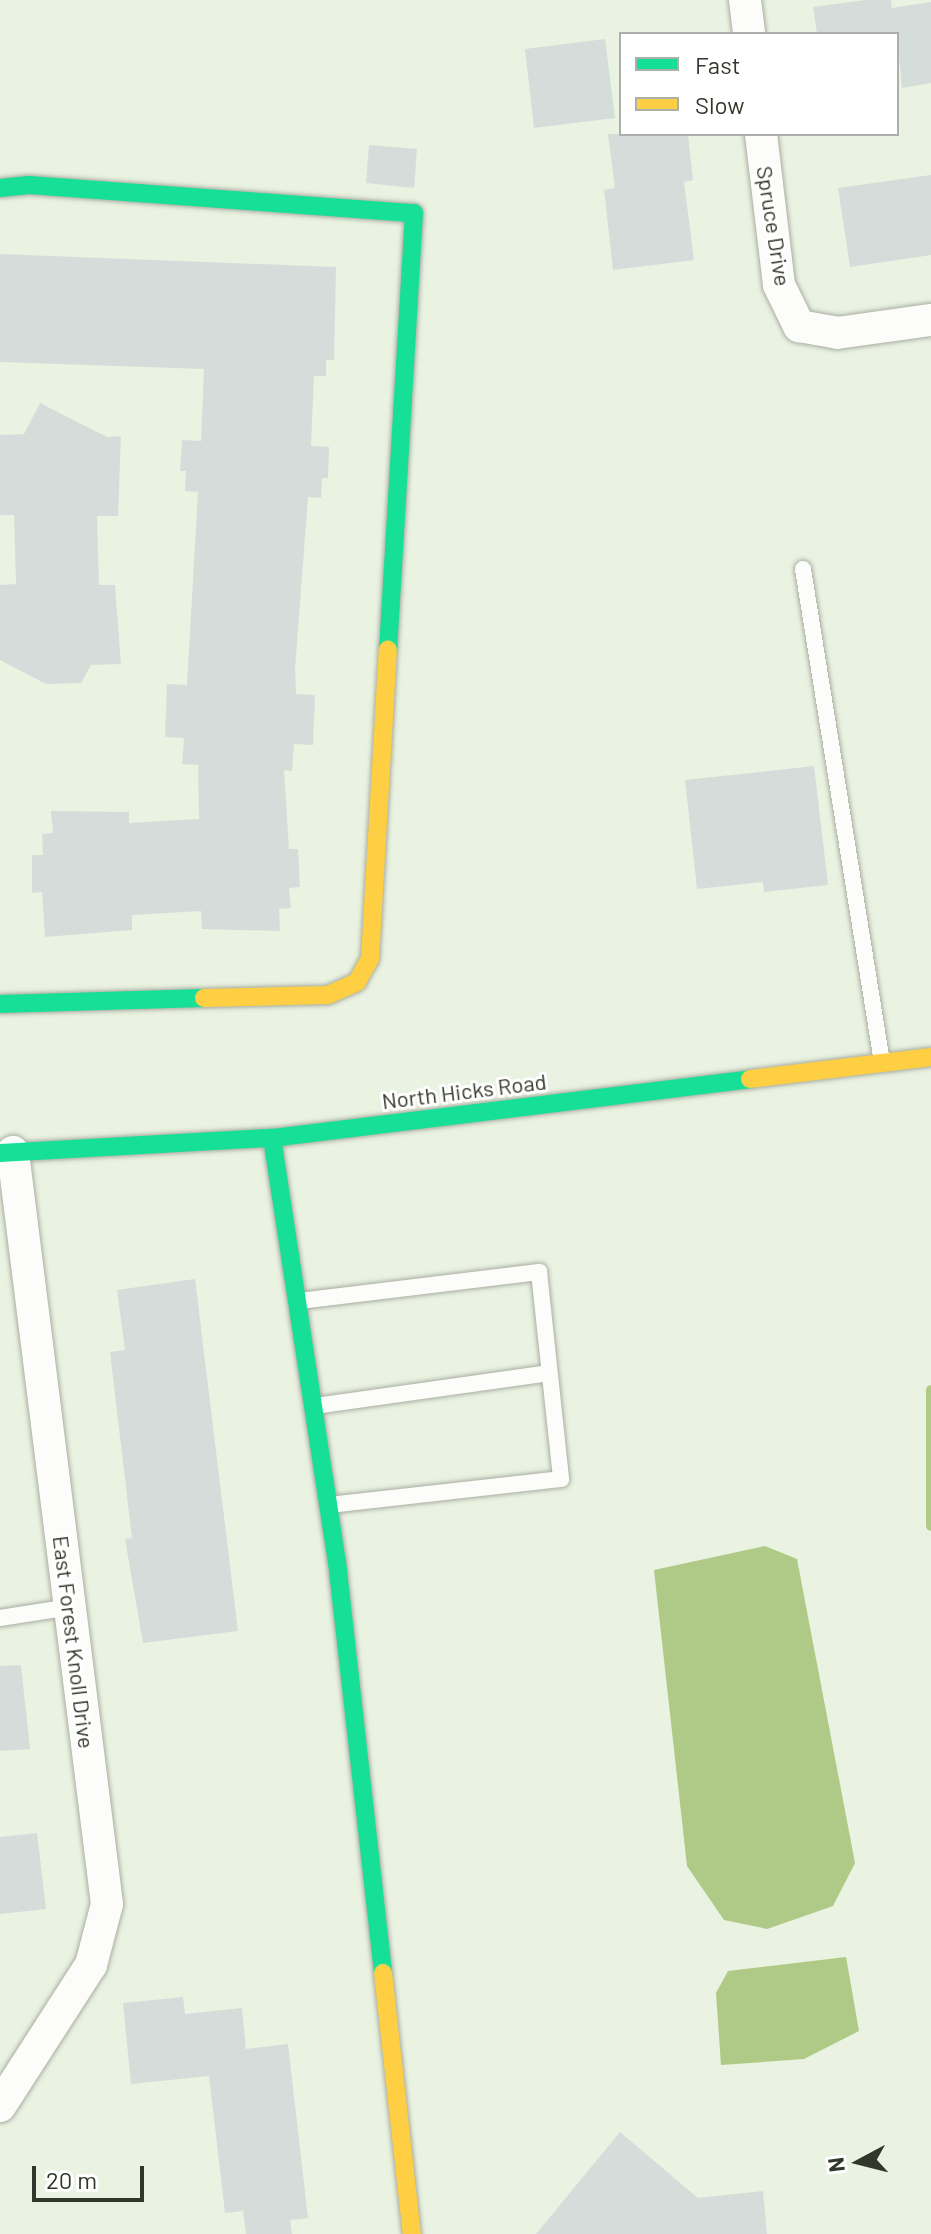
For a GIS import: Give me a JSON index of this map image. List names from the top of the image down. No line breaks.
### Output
{"streets":{"street":["Spruce Drive","North Hicks Road","East Forest Knoll Drive"]},"crossings":[["North Hicks Road","East Forest Knoll Drive"]],"legend":["Fast","Slow"],"scale_bar":"20 m","north":"left"}
